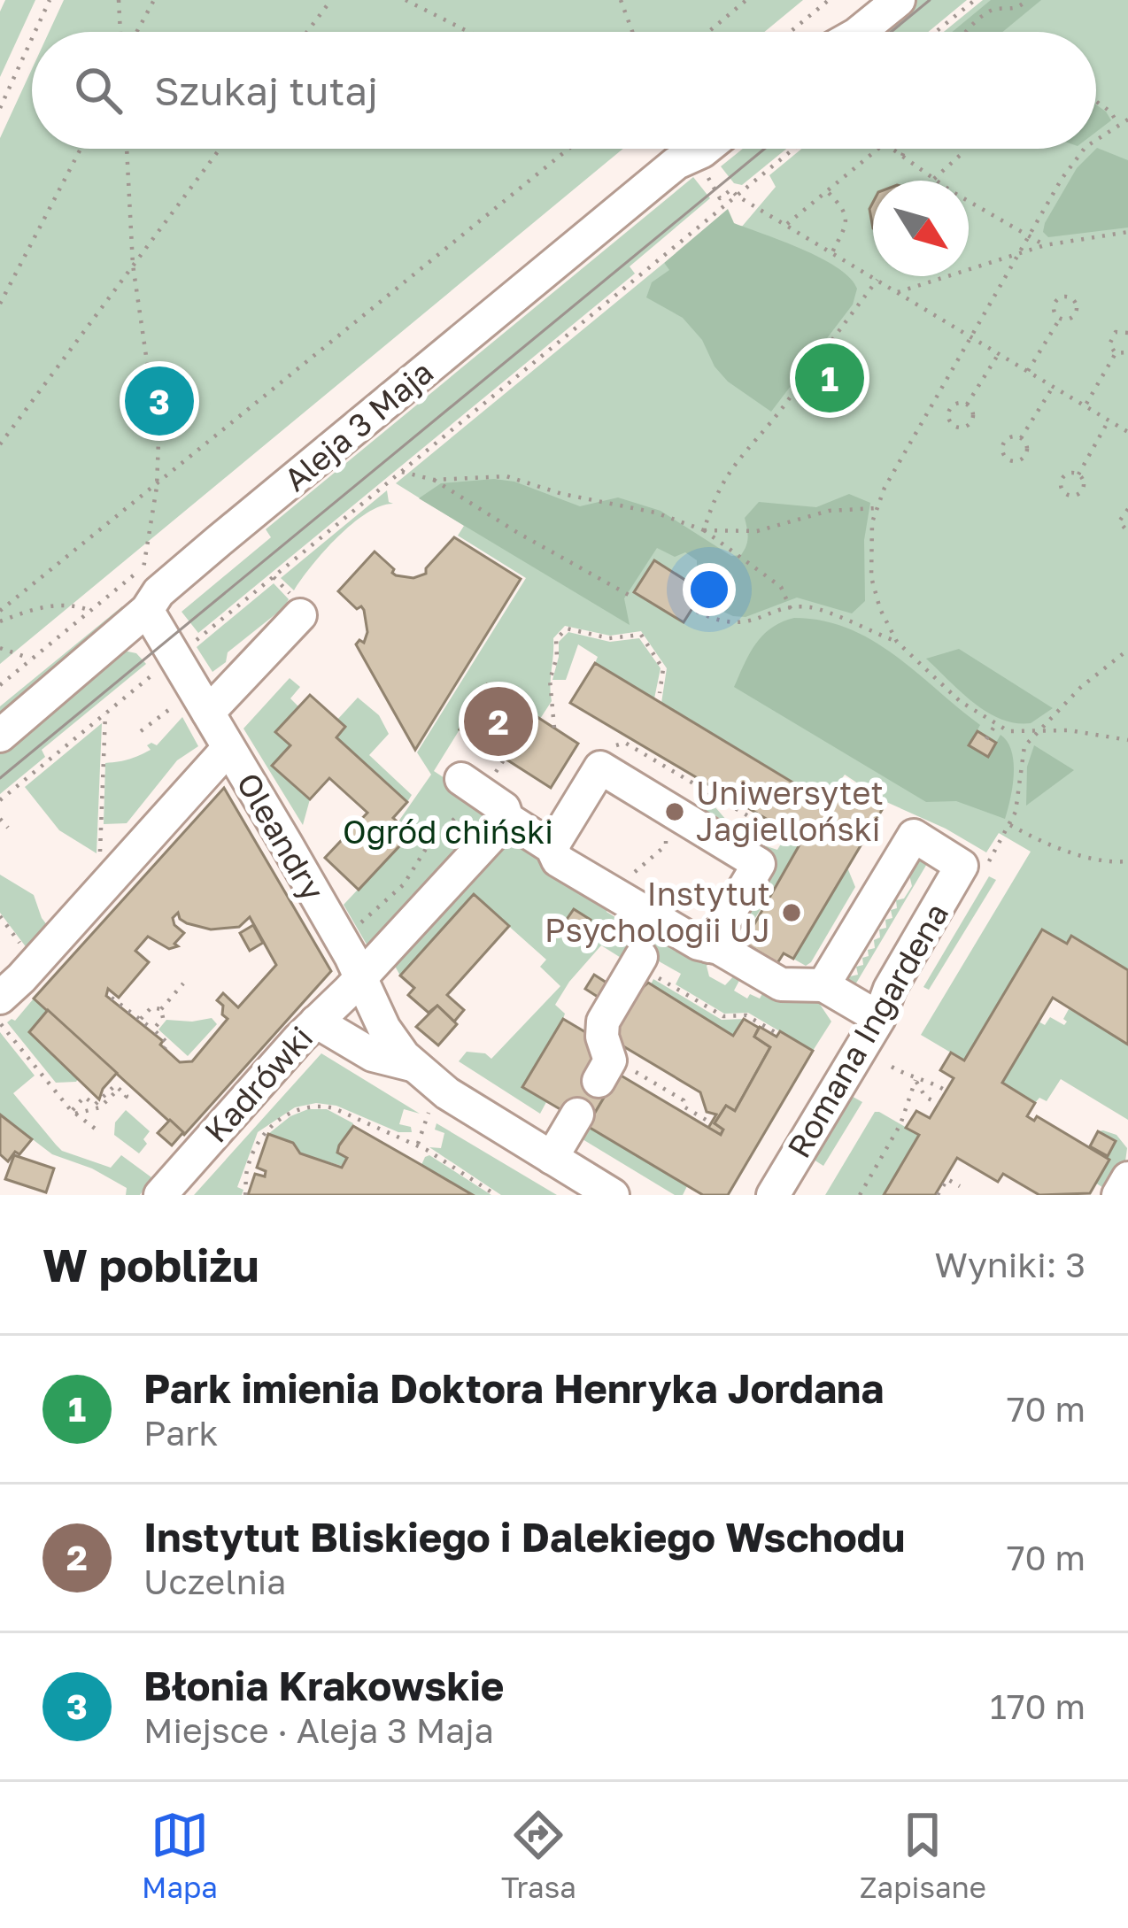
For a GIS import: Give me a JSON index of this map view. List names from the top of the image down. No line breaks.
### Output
{"streets":{"street":["Aleja 3 Maja","Oleandry","Romana Ingardena","Kadrówki"]},"crossings":[["Aleja 3 Maja","Oleandry"],["Oleandry","Kadrówki"]],"parks":["Ogród chiński"],"places":["Uniwersytet Jagielloński","Instytut Psychologii UJ"],"north":"bottom right","page":{"search":"Szukaj tutaj","pins":["1","3","2"],"heading":["W pobliżu","Wyniki: 3"],"list":[{"mark":"1","name":"Park imienia Doktora Henryka Jordana","note":"Park","value":"70 m"},{"mark":"2","name":"Instytut Bliskiego i Dalekiego Wschodu","note":"Uczelnia","value":"70 m"},{"mark":"3","name":"Błonia Krakowskie","note":"Miejsce · Aleja 3 Maja","value":"170 m"}],"nav":["Mapa","Trasa","Zapisane"]}}
